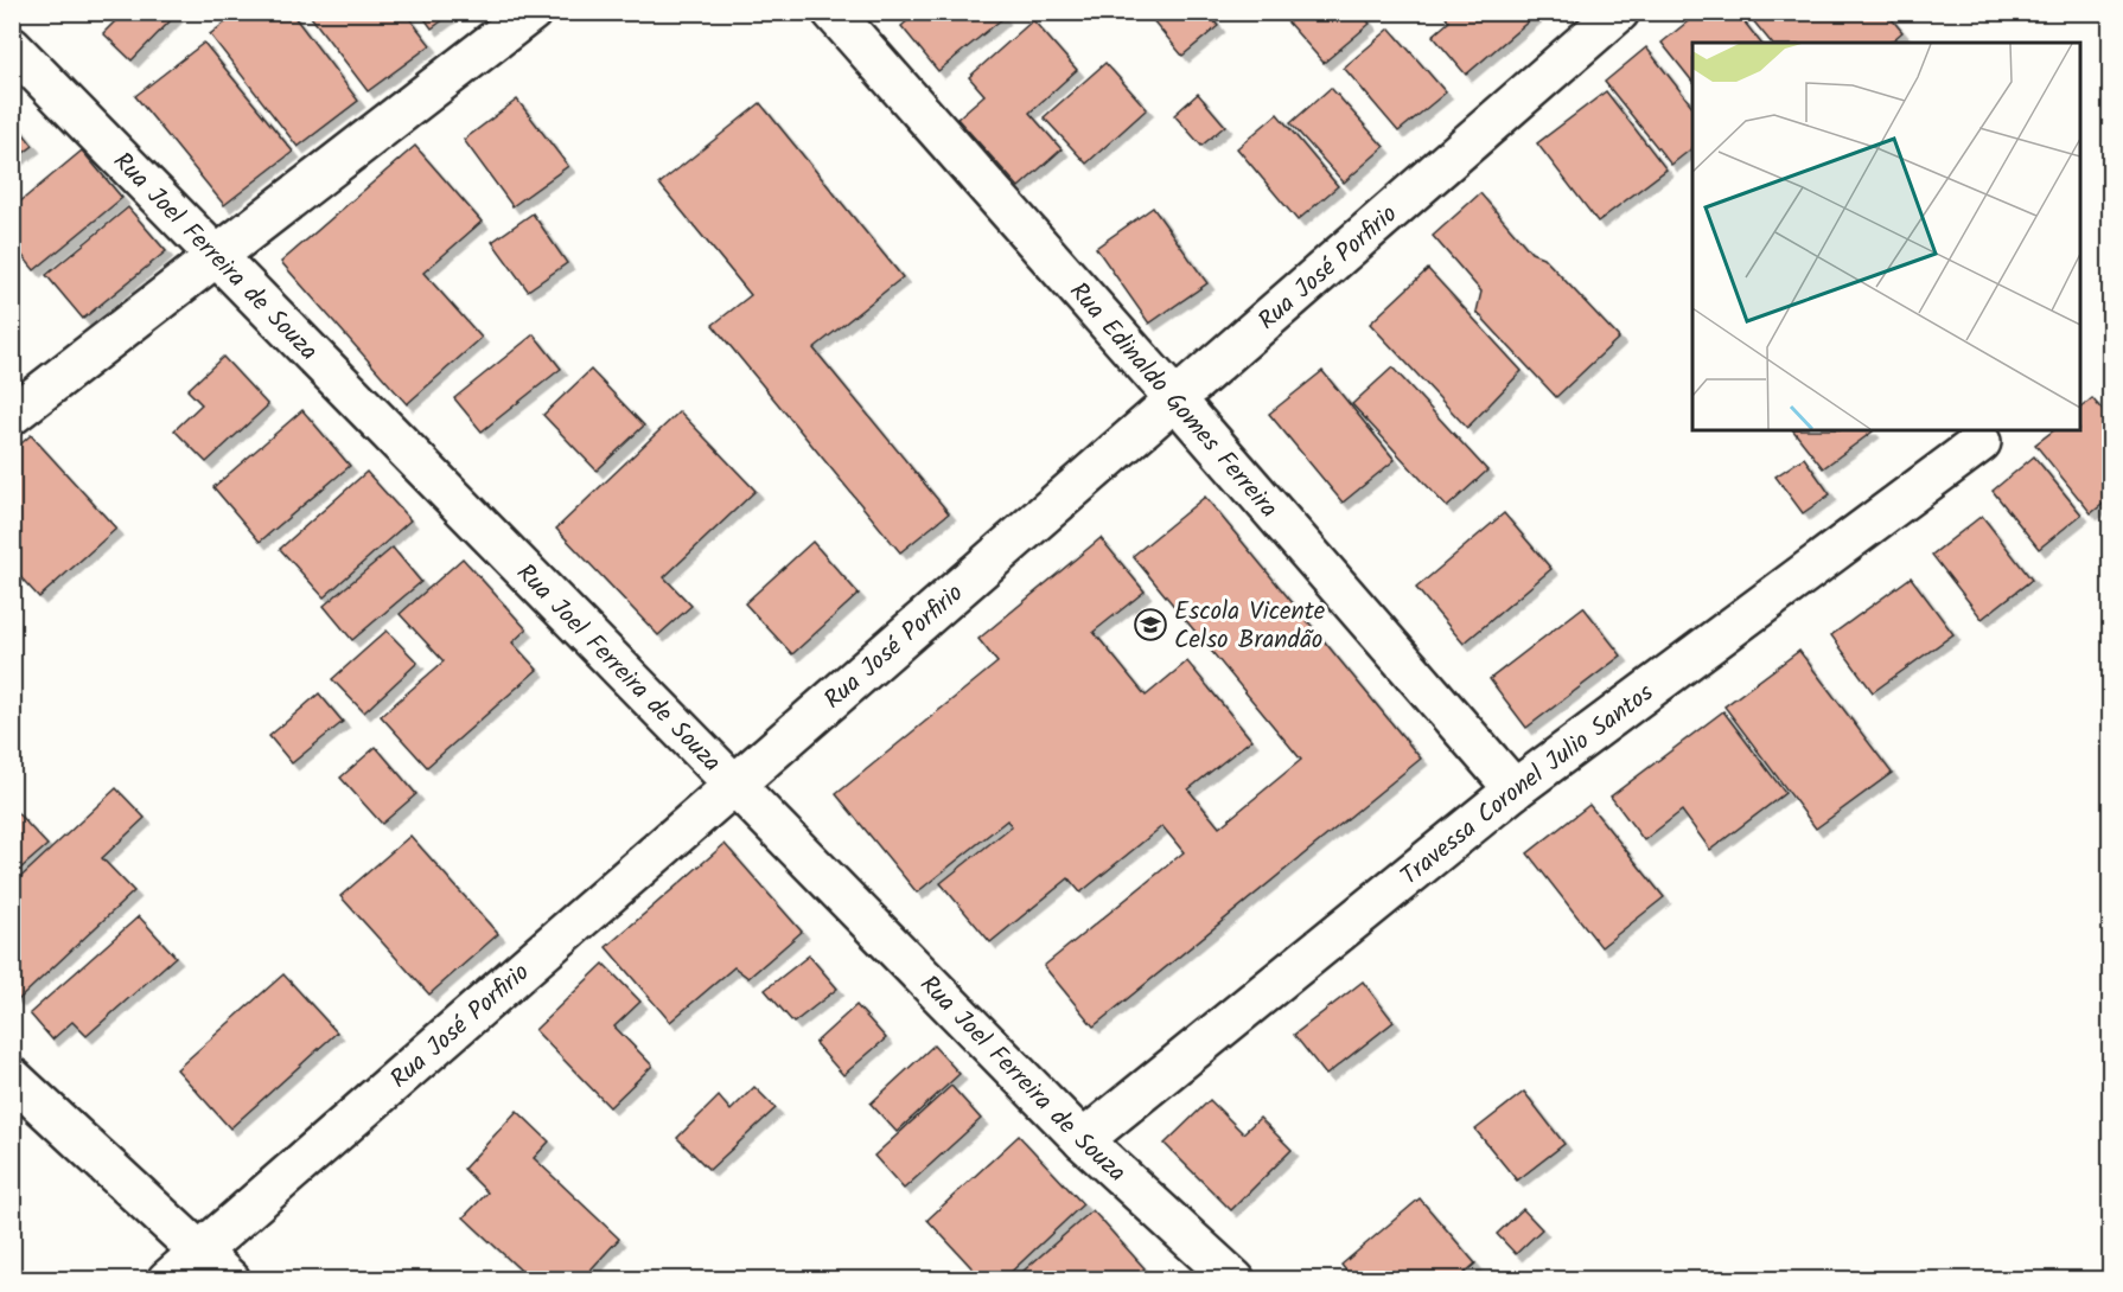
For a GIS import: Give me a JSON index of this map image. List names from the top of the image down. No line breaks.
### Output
{"streets":{"street":["Rua Joel Ferreira de Souza","Rua José Porfirio","Rua Edinaldo Gomes Ferreira","Travessa Coronel Julio Santos"]},"crossings":[["Rua Joel Ferreira de Souza","Rua José Porfirio"],["Rua Joel Ferreira de Souza","Travessa Coronel Julio Santos"],["Rua José Porfirio","Rua Edinaldo Gomes Ferreira"],["Rua Edinaldo Gomes Ferreira","Travessa Coronel Julio Santos"]],"places":{"school or university":["Escola Vicente Celso Brandão"]}}
